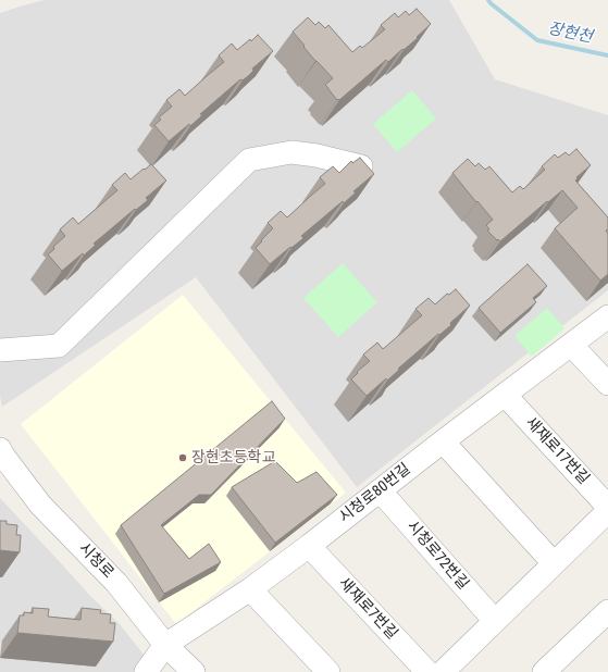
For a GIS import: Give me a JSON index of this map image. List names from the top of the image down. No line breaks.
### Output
{"streets":{"street":["새재로17번길","시청로80번길","시청로72번길","시청로","새재로7번길"]},"crossings":[["새재로17번길","시청로80번길"],["시청로80번길","시청로72번길"],["시청로80번길","시청로"],["시청로80번길","새재로7번길"]],"water":["장현천"],"places":["장현초등학교"]}
